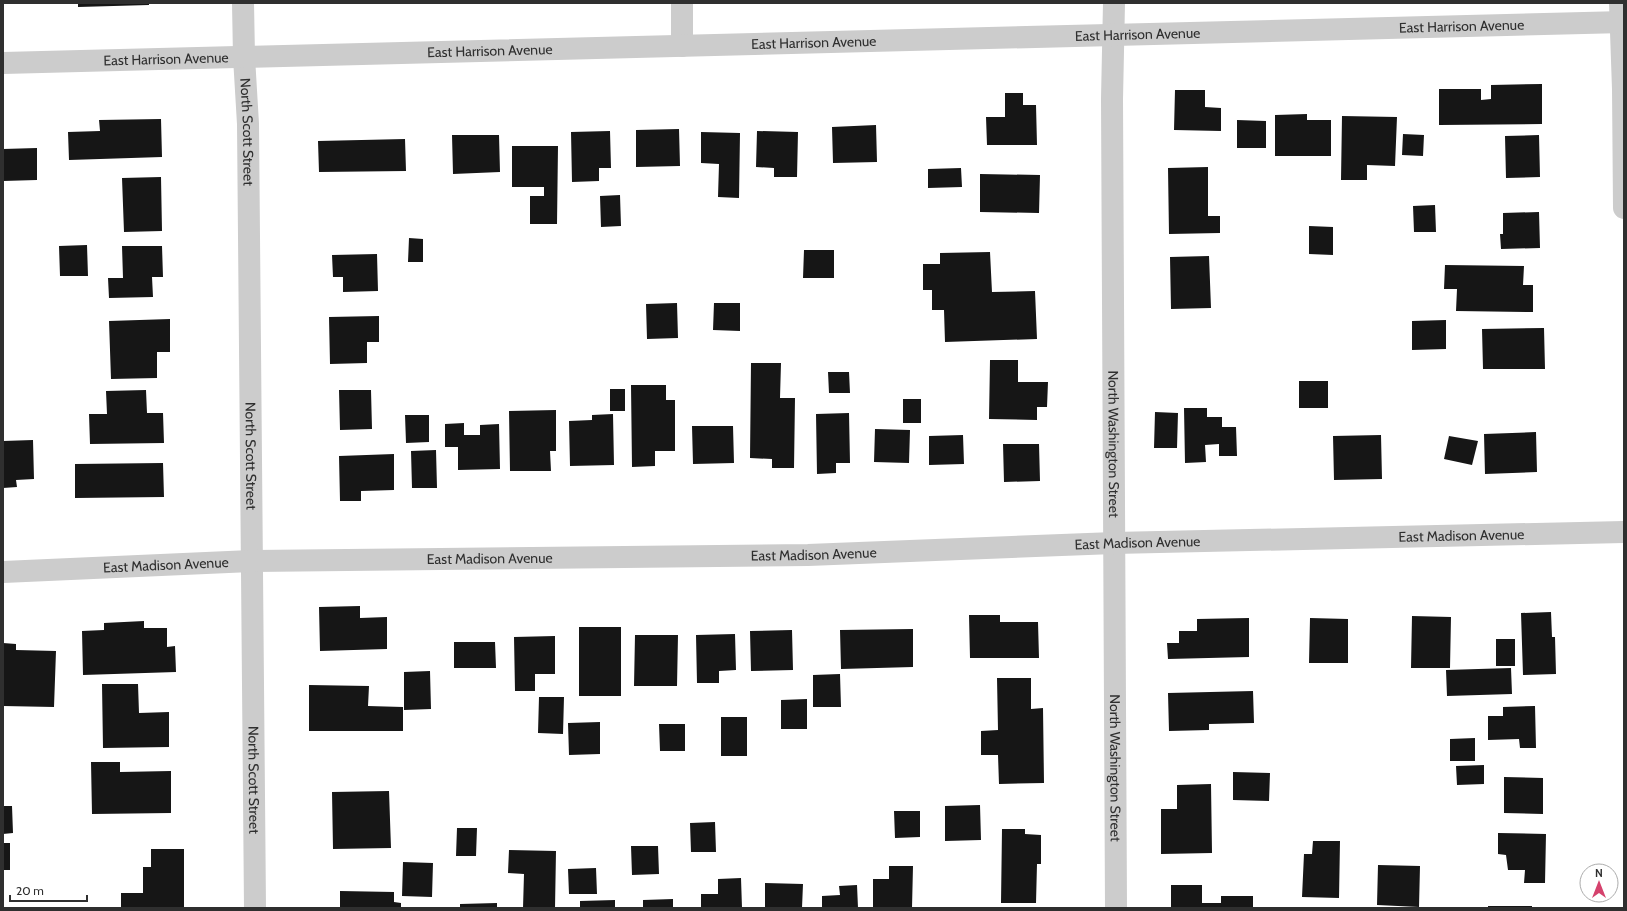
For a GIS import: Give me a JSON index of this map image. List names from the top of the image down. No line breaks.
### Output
{"streets":{"street":["East Harrison Avenue","North Scott Street","North Washington Street","East Madison Avenue"]},"crossings":[["East Harrison Avenue","North Scott Street"],["East Harrison Avenue","North Washington Street"],["North Scott Street","East Madison Avenue"],["North Washington Street","East Madison Avenue"]],"scale_bar":"20 m","north":"top"}
